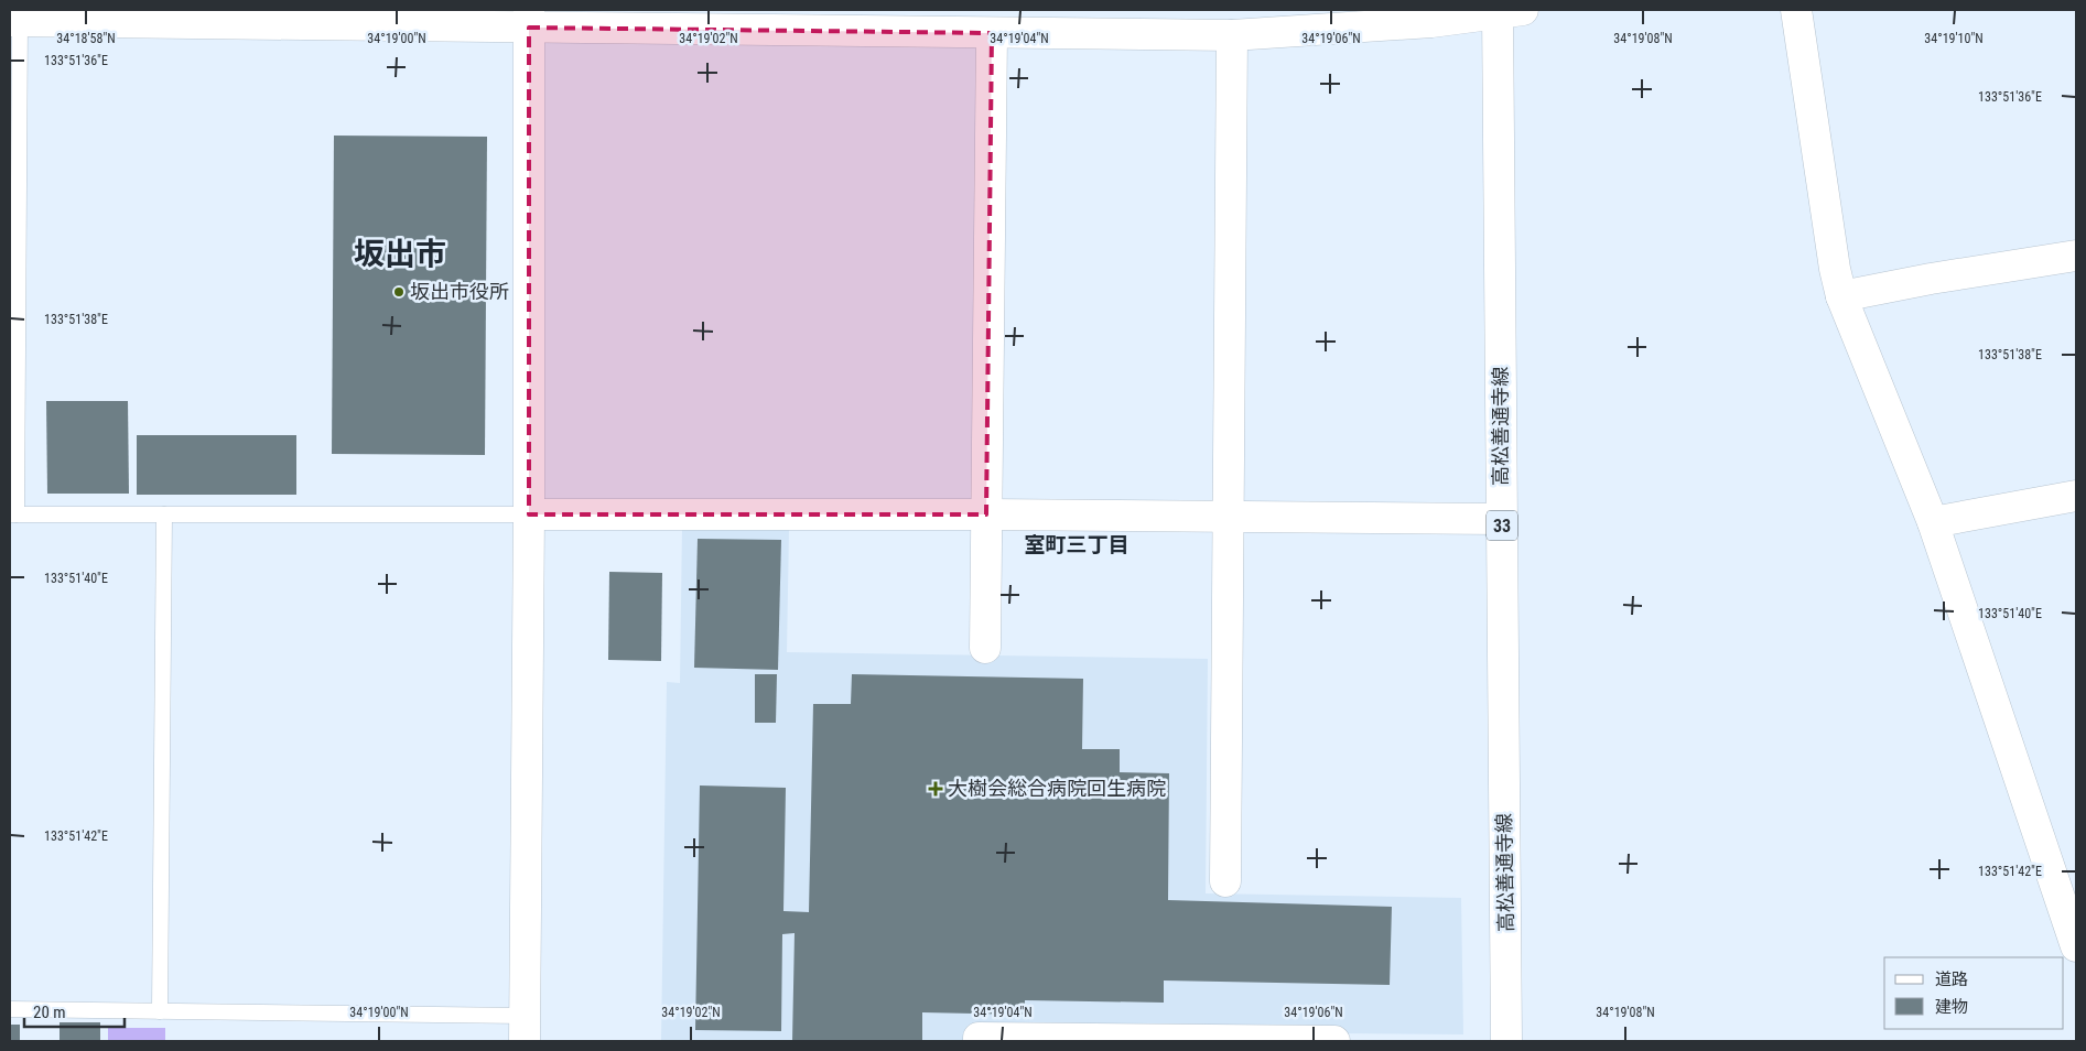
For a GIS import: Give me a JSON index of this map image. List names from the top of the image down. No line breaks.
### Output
{"streets":{"street":["高松善通寺線","33"]},"districts":["坂出市","室町三丁目"],"places":{"other":["坂出市役所"],"health":["大樹会総合病院回生病院"]},"legend":["道路","建物"],"scale_bar":"20 m","coordinates":["34°18'58\"N","34°19'00\"N","34°19'04\"N","34°19'06\"N","34°19'10\"N","34°19'02\"N","34°19'08\"N","133°51'36\"E","133°51'38\"E","133°51'40\"E","133°51'42\"E"]}
